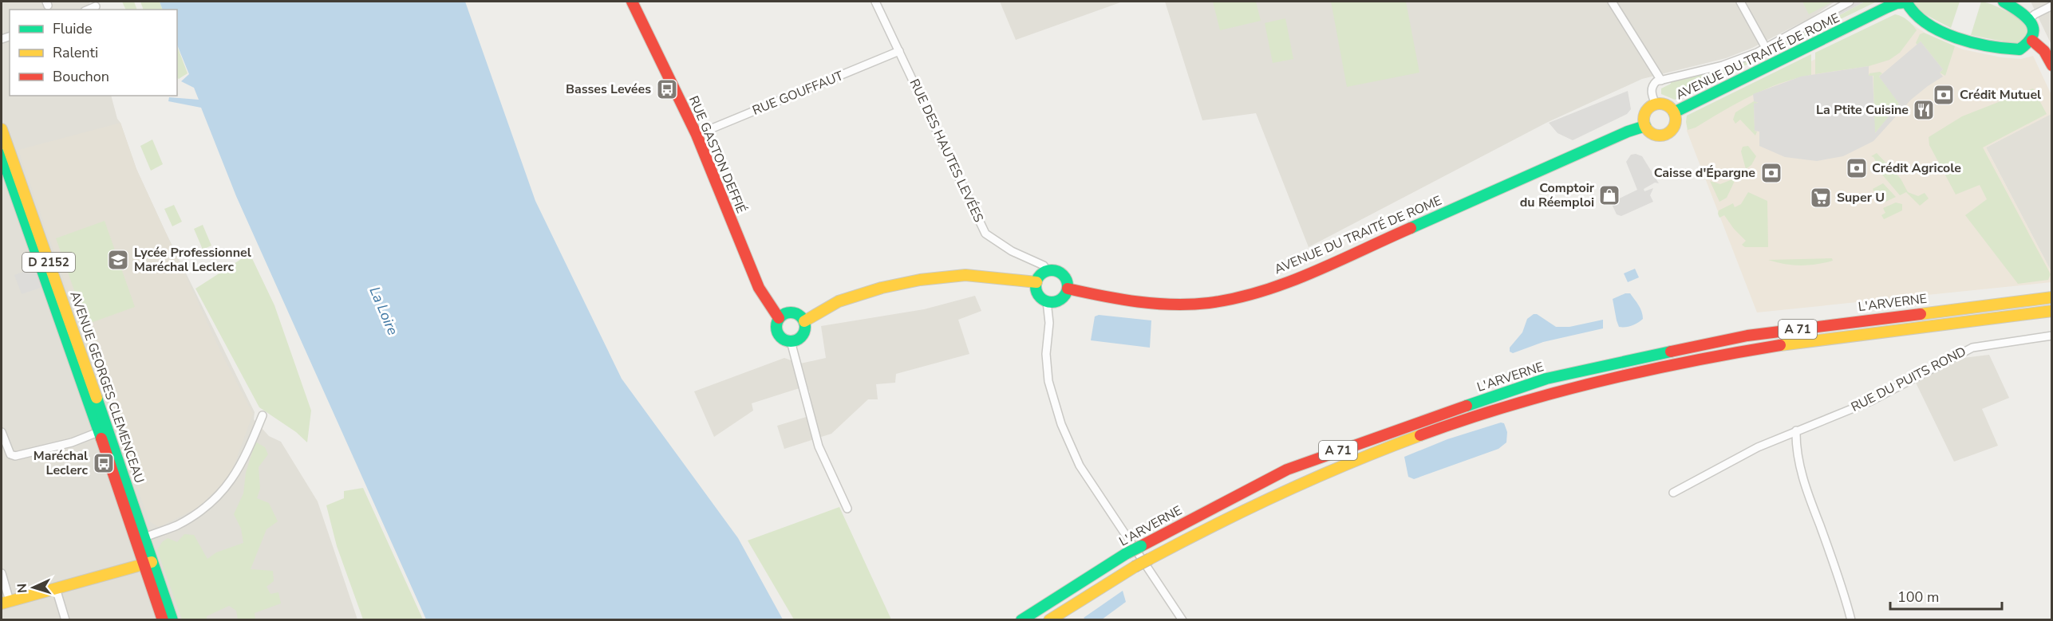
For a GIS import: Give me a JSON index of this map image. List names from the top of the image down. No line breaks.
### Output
{"streets":{"main road":["AVENUE DU TRAITÉ DE ROME","RUE GASTON DEFFIÉ","D 2152","L'ARVERNE","A 71","AVENUE GEORGES CLEMENCEAU"],"street":["RUE GOUFFAUT","RUE DES HAUTES LEVÉES","RUE DU PUITS ROND"]},"crossings":[["AVENUE DU TRAITÉ DE ROME","RUE DES HAUTES LEVÉES"],["RUE GOUFFAUT","RUE DES HAUTES LEVÉES"],["RUE GOUFFAUT","RUE GASTON DEFFIÉ"],["D 2152","AVENUE GEORGES CLEMENCEAU"]],"water":["La Loire"],"places":{"bus stop":["Basses Levées","Maréchal Leclerc"],"bank":["Crédit Mutuel","Crédit Agricole","Caisse d'Épargne"],"restaurant":["La Ptite Cuisine"],"shop":["Comptoir du Réemploi"],"supermarket":["Super U"],"school or university":["Lycée Professionnel Maréchal Leclerc"]},"legend":["Fluide","Ralenti","Bouchon"],"scale_bar":"100 m","north":"left"}
